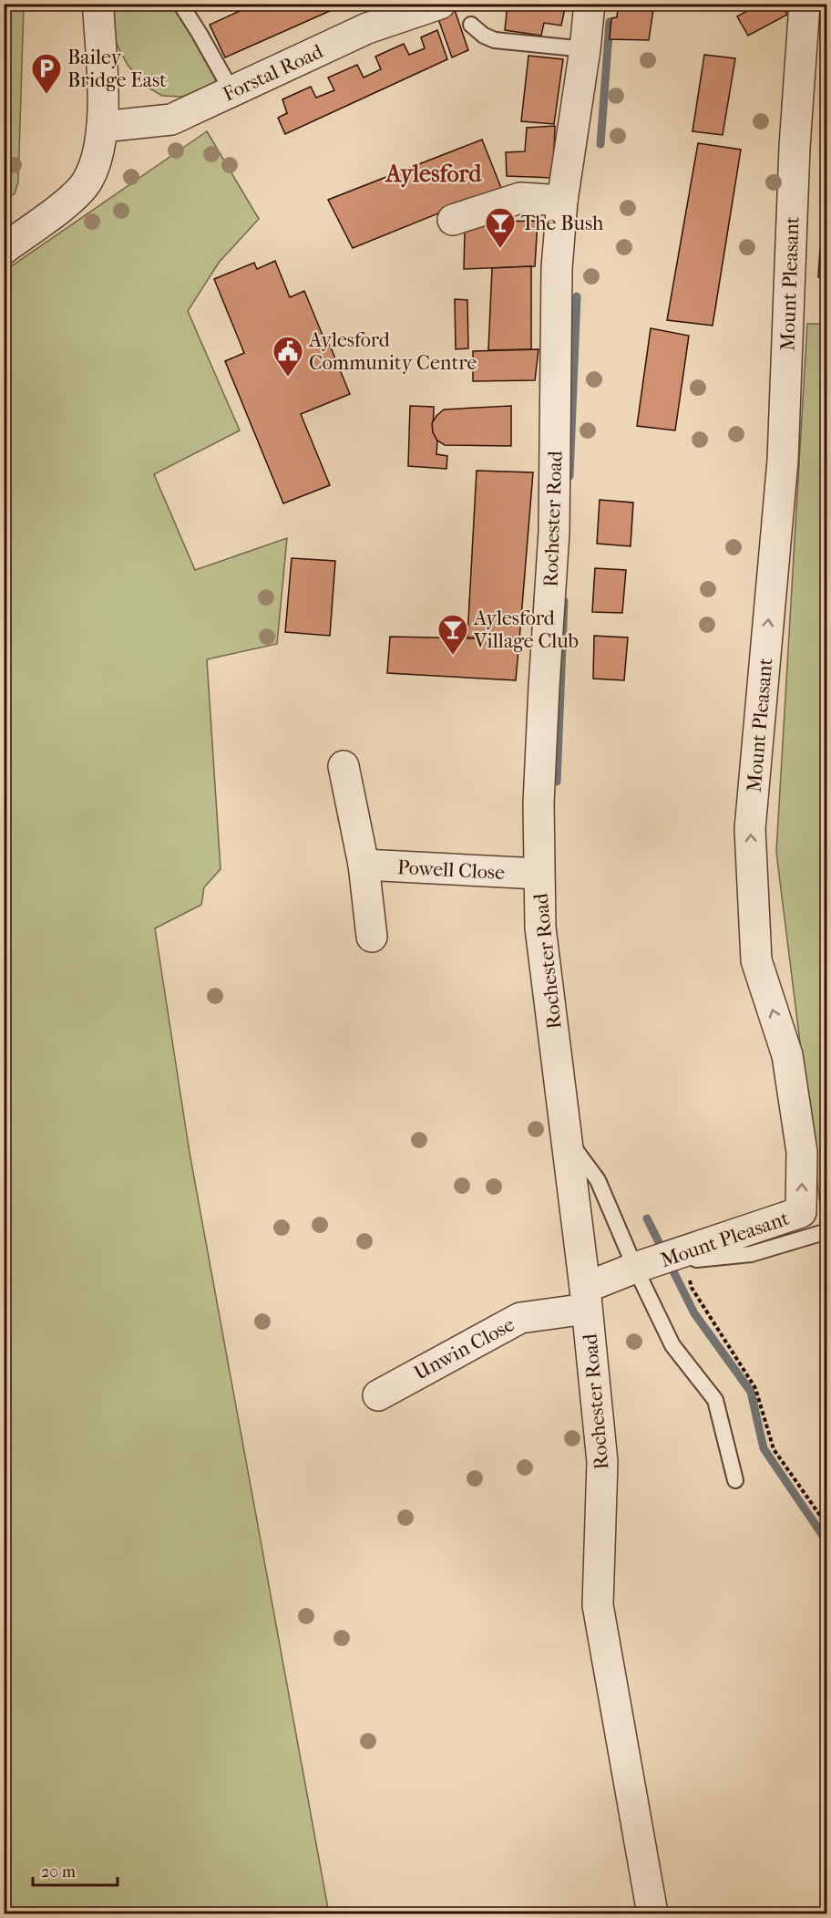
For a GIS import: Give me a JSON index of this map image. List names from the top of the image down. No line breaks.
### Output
{"streets":{"street":["Forstal Road","Mount Pleasant","Rochester Road","Powell Close","Unwin Close"]},"crossings":[["Mount Pleasant","Rochester Road"],["Mount Pleasant","Unwin Close"],["Rochester Road","Powell Close"],["Rochester Road","Unwin Close"]],"one_way":["Mount Pleasant"],"districts":["Aylesford"],"places":{"parking":["Bailey Bridge East"],"bar":["The Bush","Aylesford Village Club"],"public building":["Aylesford Community Centre"]},"scale_bar":"20 m"}
